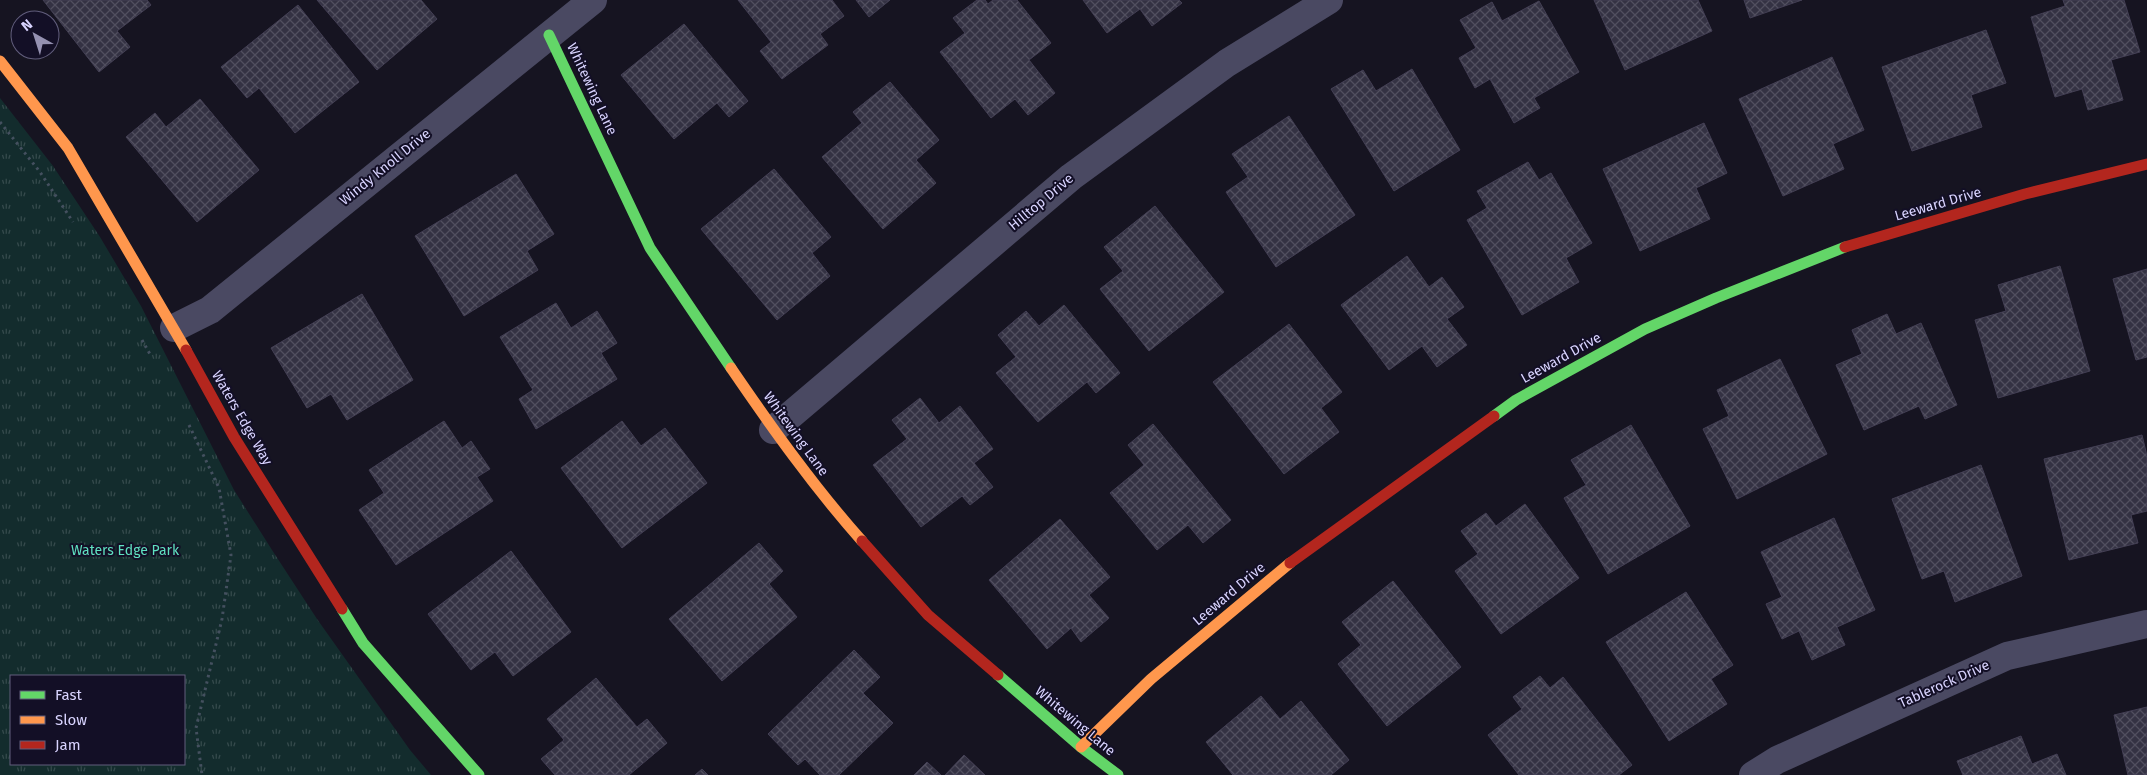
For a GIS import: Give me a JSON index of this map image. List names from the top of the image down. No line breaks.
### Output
{"streets":{"street":["Whitewing Lane","Windy Knoll Drive","Hilltop Drive","Leeward Drive","Waters Edge Way","Tablerock Drive"]},"crossings":[["Whitewing Lane","Windy Knoll Drive"],["Whitewing Lane","Hilltop Drive"],["Whitewing Lane","Leeward Drive"],["Windy Knoll Drive","Waters Edge Way"]],"parks":["Waters Edge Park"],"legend":["Fast","Slow","Jam"],"north":"top left"}
